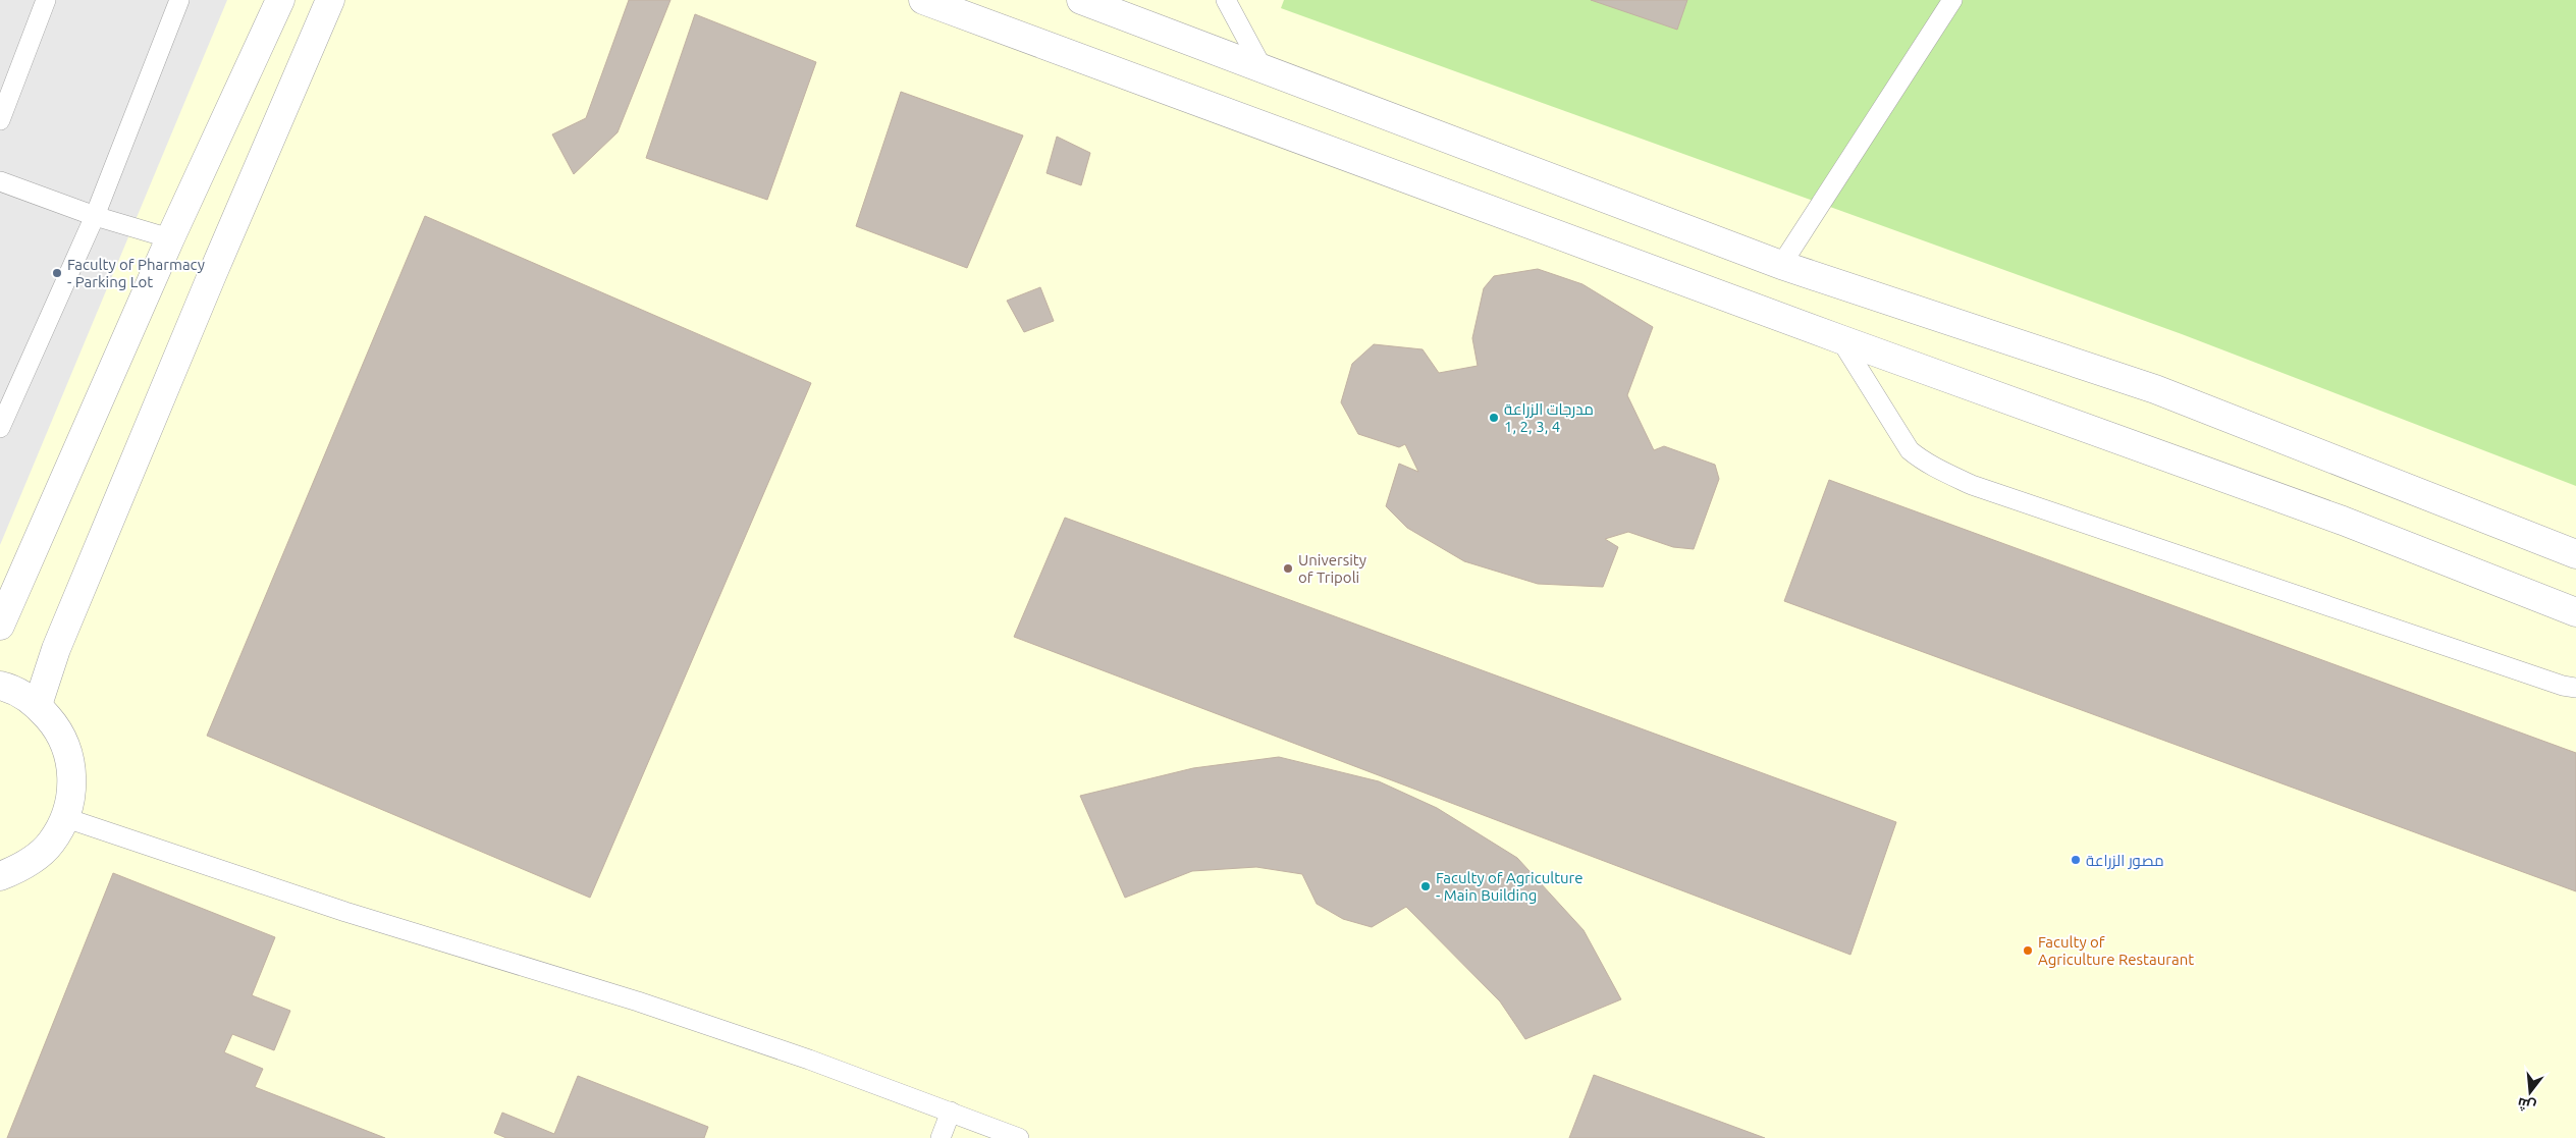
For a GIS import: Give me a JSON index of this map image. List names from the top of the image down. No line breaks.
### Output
{"places":["Faculty of Pharmacy - Parking Lot","مدرجات الزراعة 1, 2, 3, 4","University of Tripoli","مصور الزراعة","Faculty of Agriculture - Main Building","Faculty of Agriculture Restaurant"],"north":"bottom"}
